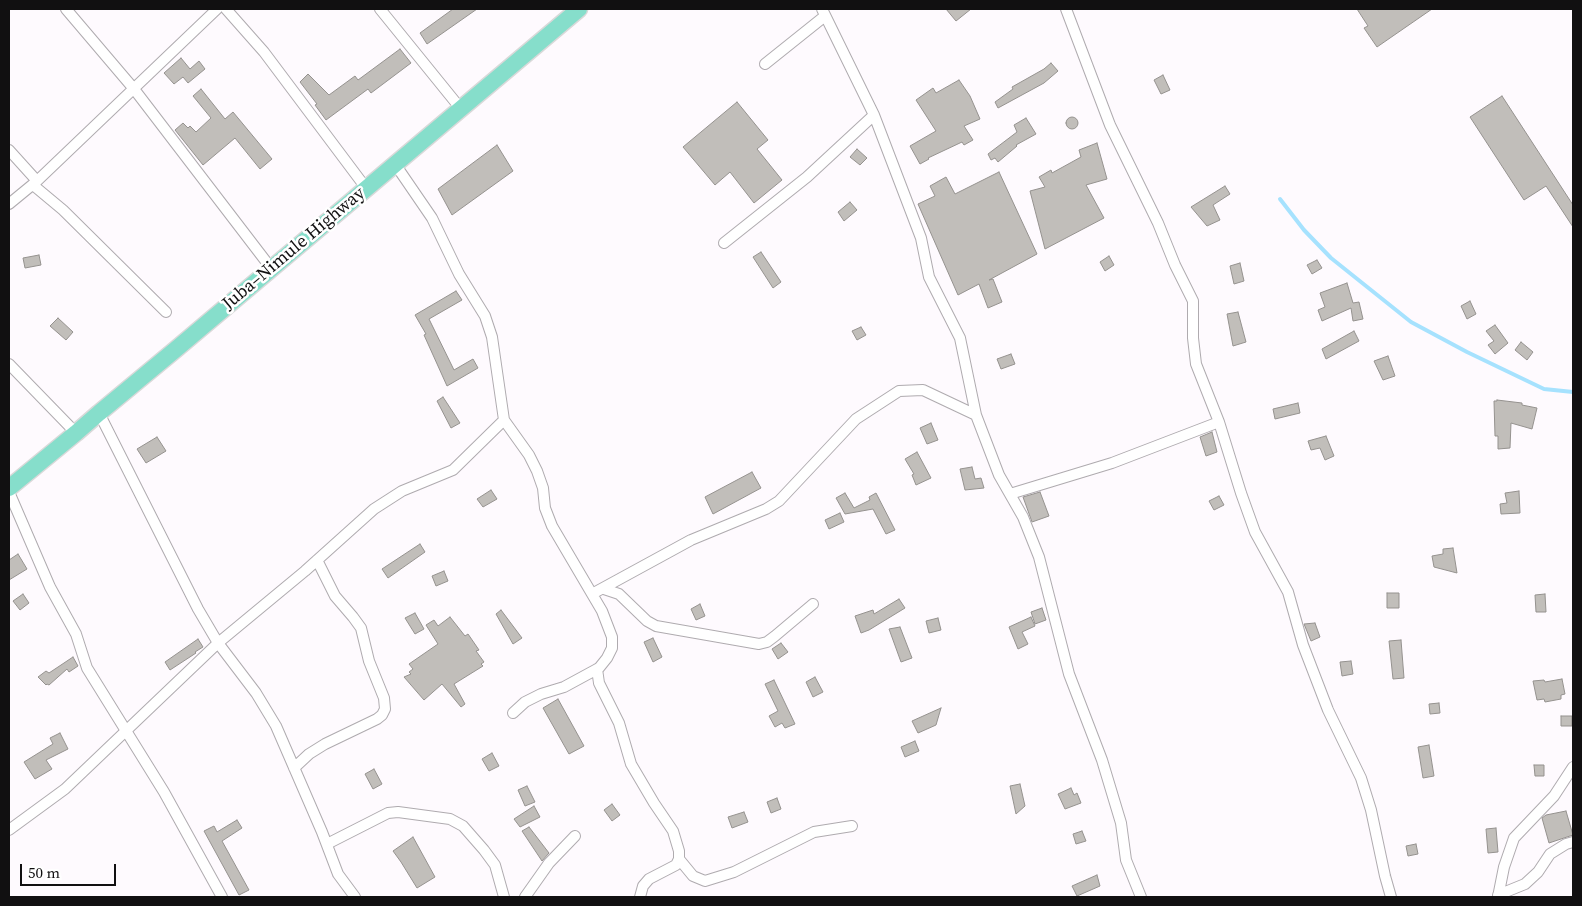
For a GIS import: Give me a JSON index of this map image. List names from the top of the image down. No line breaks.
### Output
{"streets":{"main road":["Juba–Nimule Highway"]},"scale_bar":"50 m"}
